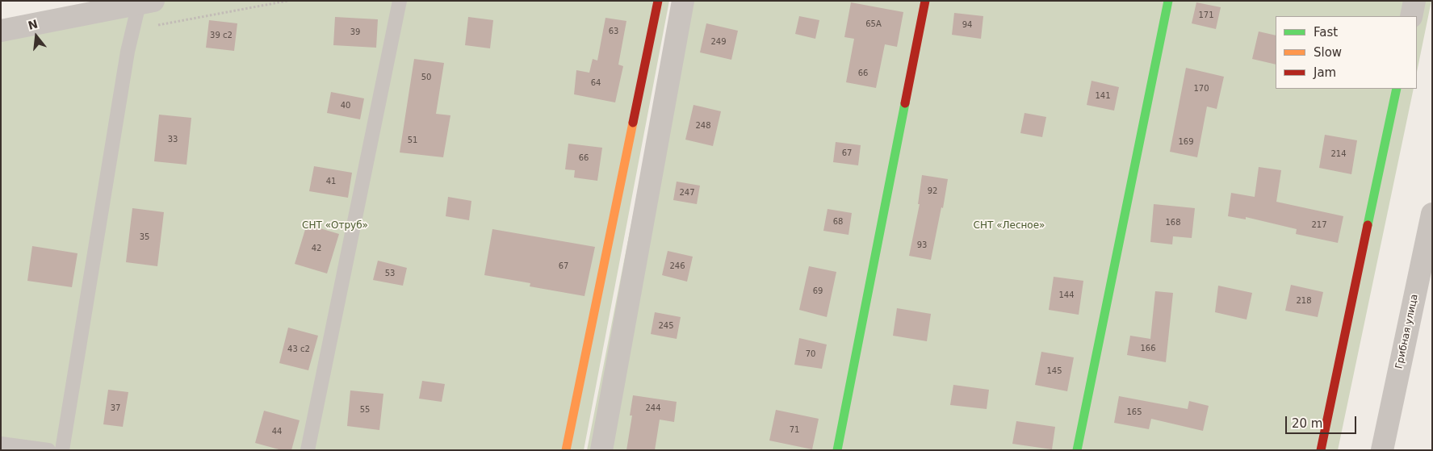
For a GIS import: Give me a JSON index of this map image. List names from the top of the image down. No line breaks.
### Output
{"streets":{"street":["Грибная улица"]},"parks":["СНТ «Отруб»","СНТ «Лесное»"],"house_numbers":["171","65А","94","63","39","39 с2","249","66","50","64","170","141","40","248","33","51","169","67","214","66","41","92","247","68","168","217","35","93","42","67","246","53","69","144","218","245","166","43 с2","70","145","37","244","55","165","71","44"],"legend":["Fast","Slow","Jam"],"scale_bar":"20 m","north":"top"}
